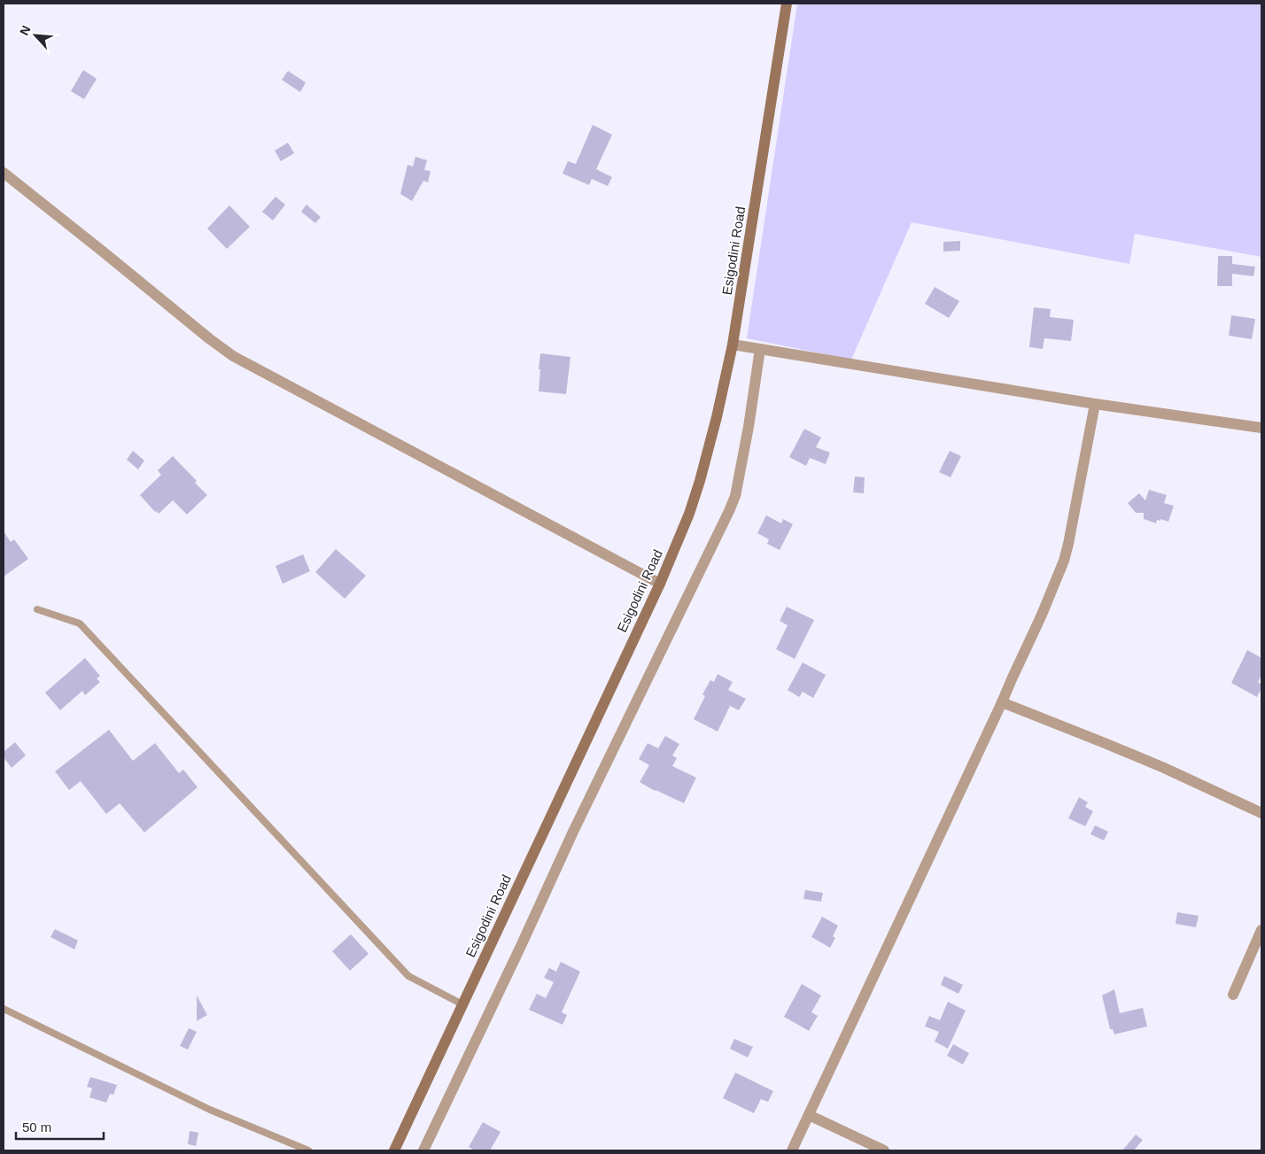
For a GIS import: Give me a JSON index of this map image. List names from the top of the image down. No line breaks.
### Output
{"streets":{"main road":["Esigodini Road"]},"scale_bar":"50 m","north":"top left"}
